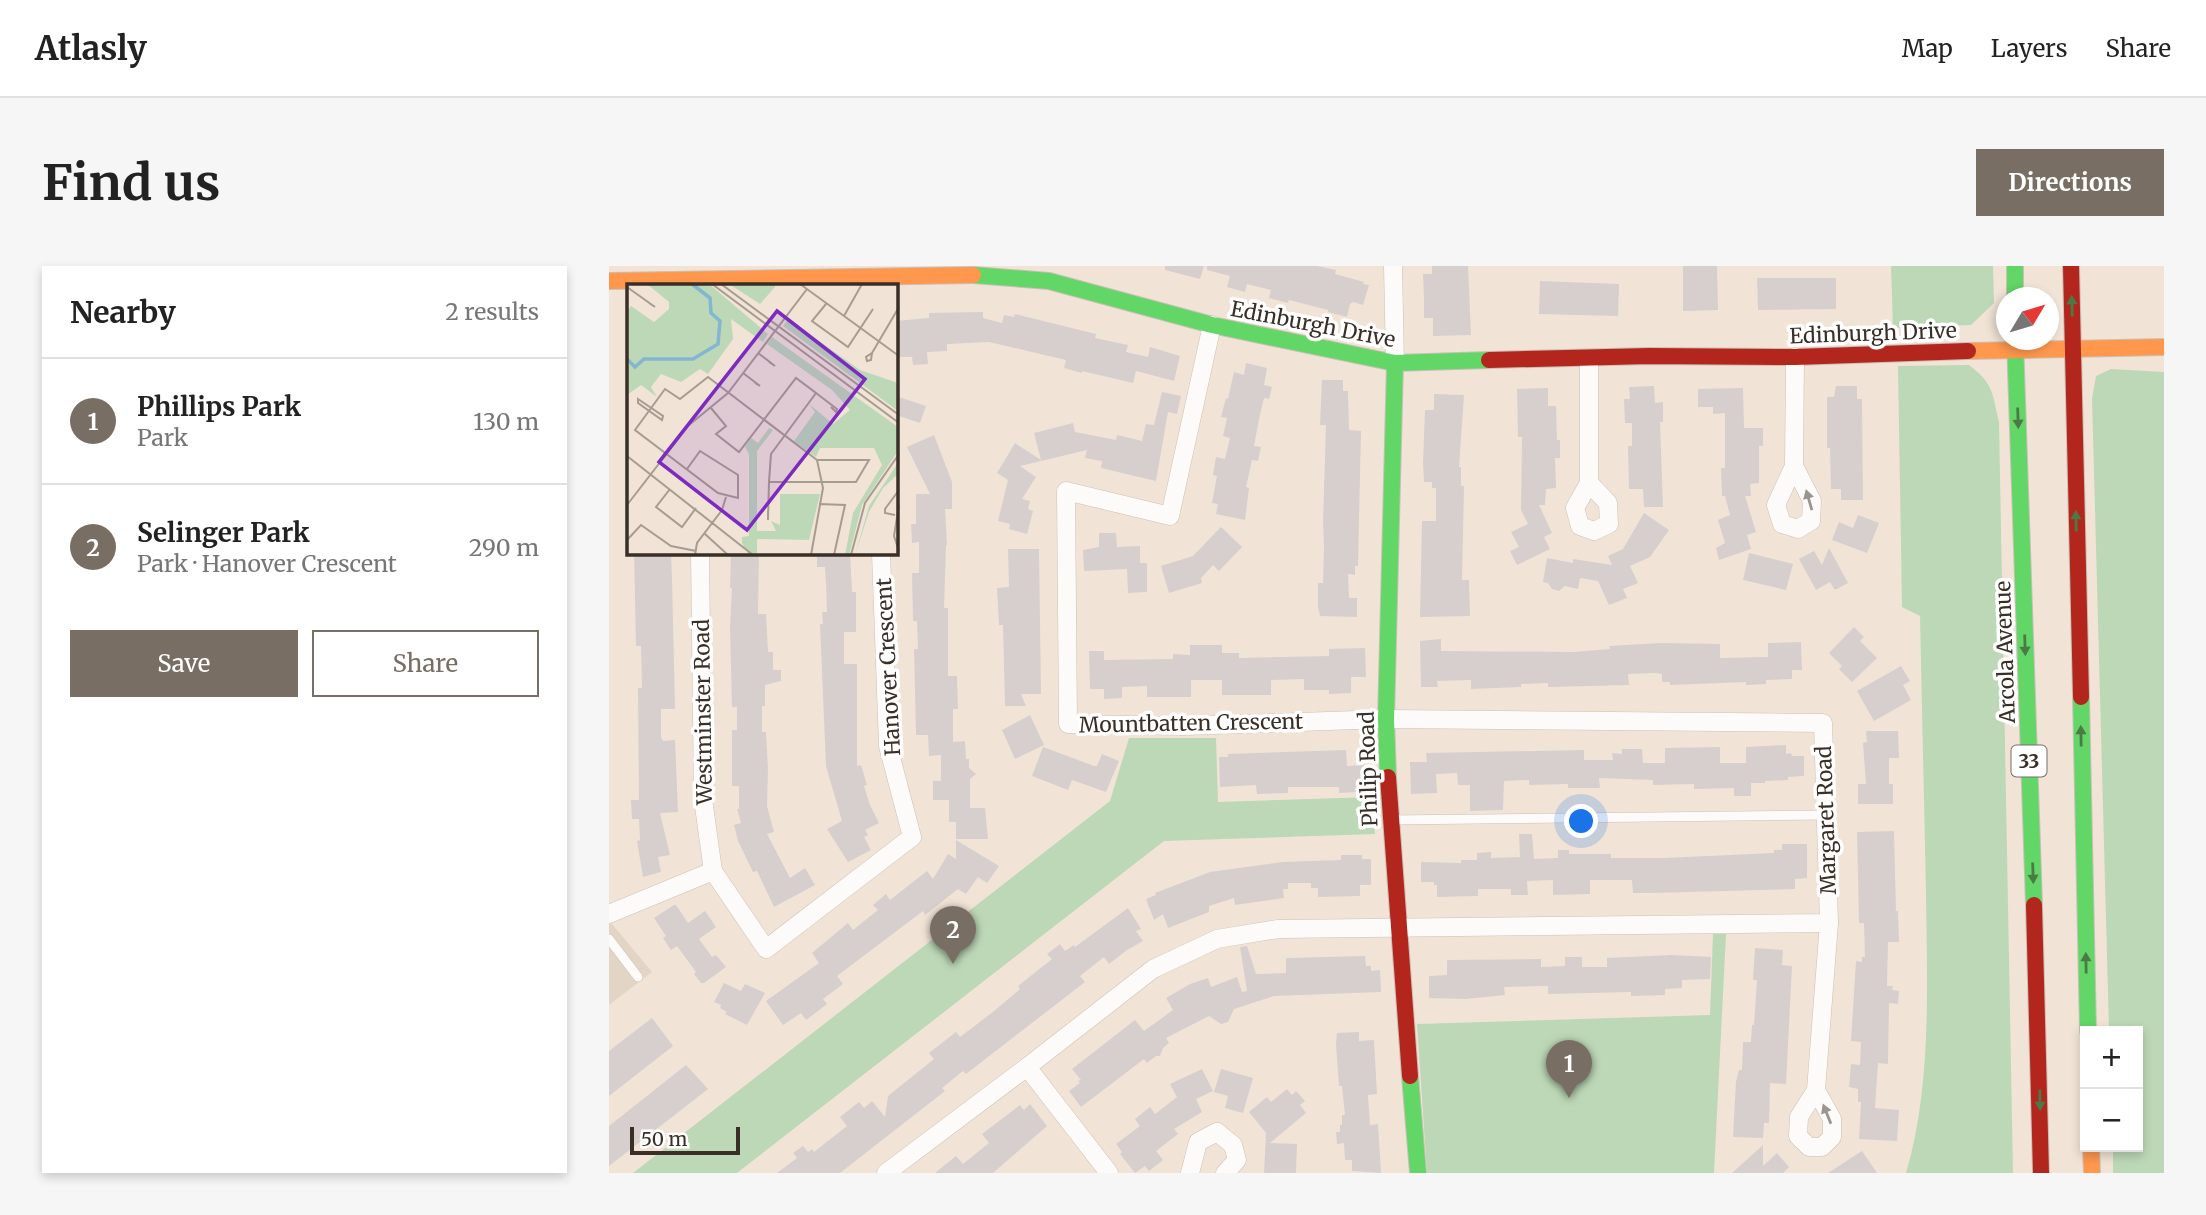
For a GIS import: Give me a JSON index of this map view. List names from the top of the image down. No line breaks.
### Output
{"streets":{"street":["Edinburgh Drive","Arcola Avenue","Hanover Crescent","Westminster Road","Mountbatten Crescent","33","Philip Road","Margaret Road"]},"crossings":[["Edinburgh Drive","Mountbatten Crescent"],["Edinburgh Drive","Philip Road"],["Hanover Crescent","Westminster Road"],["Mountbatten Crescent","Philip Road"],["Mountbatten Crescent","Margaret Road"],["Philip Road","Margaret Road"]],"scale_bar":"50 m","north":"top right","page":{"header":"Atlasly","nav":["Map","Layers","Share"],"buttons":["Directions",["Save","Share"]],"title":"Find us","heading":["Nearby","2 results"],"list":[{"mark":"1","name":"Phillips Park","note":"Park","value":"130 m"},{"mark":"2","name":"Selinger Park","note":"Park · Hanover Crescent","value":"290 m"}],"pins":["2","1"],"map_buttons":["+","−"],"scale":"50 m"}}
